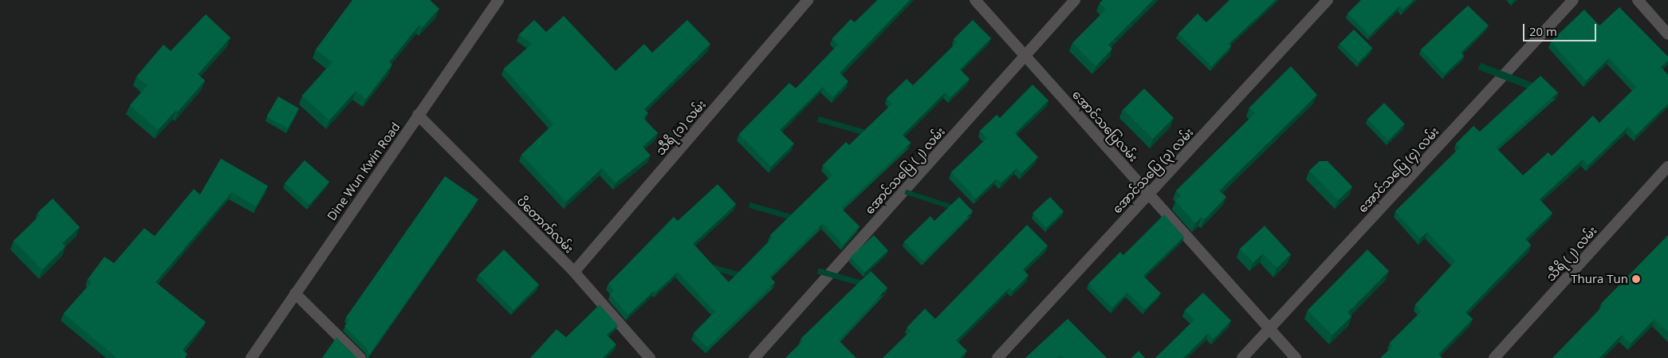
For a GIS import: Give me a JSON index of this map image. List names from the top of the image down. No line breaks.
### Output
{"streets":{"street":["အောင်သပြေလမ်း","သီရိ (၁) လမ်း","အောင်သပြေ (၄) လမ်း","အောင်သပြေ (၂) လမ်း","အောင်သပြေ (၃) လမ်း","Dine Wun Kwin Road","ပိတောက်လမ်း","သီရိ (၂) လမ်း"]},"crossings":[["အောင်သပြေလမ်း","အောင်သပြေ (၄) လမ်း"],["အောင်သပြေလမ်း","အောင်သပြေ (၂) လမ်း"],["အောင်သပြေလမ်း","အောင်သပြေ (၃) လမ်း"],["သီရိ (၁) လမ်း","ပိတောက်လမ်း"],["Dine Wun Kwin Road","ပိတောက်လမ်း"]],"places":["Thura Tun"],"scale_bar":"20 m"}
